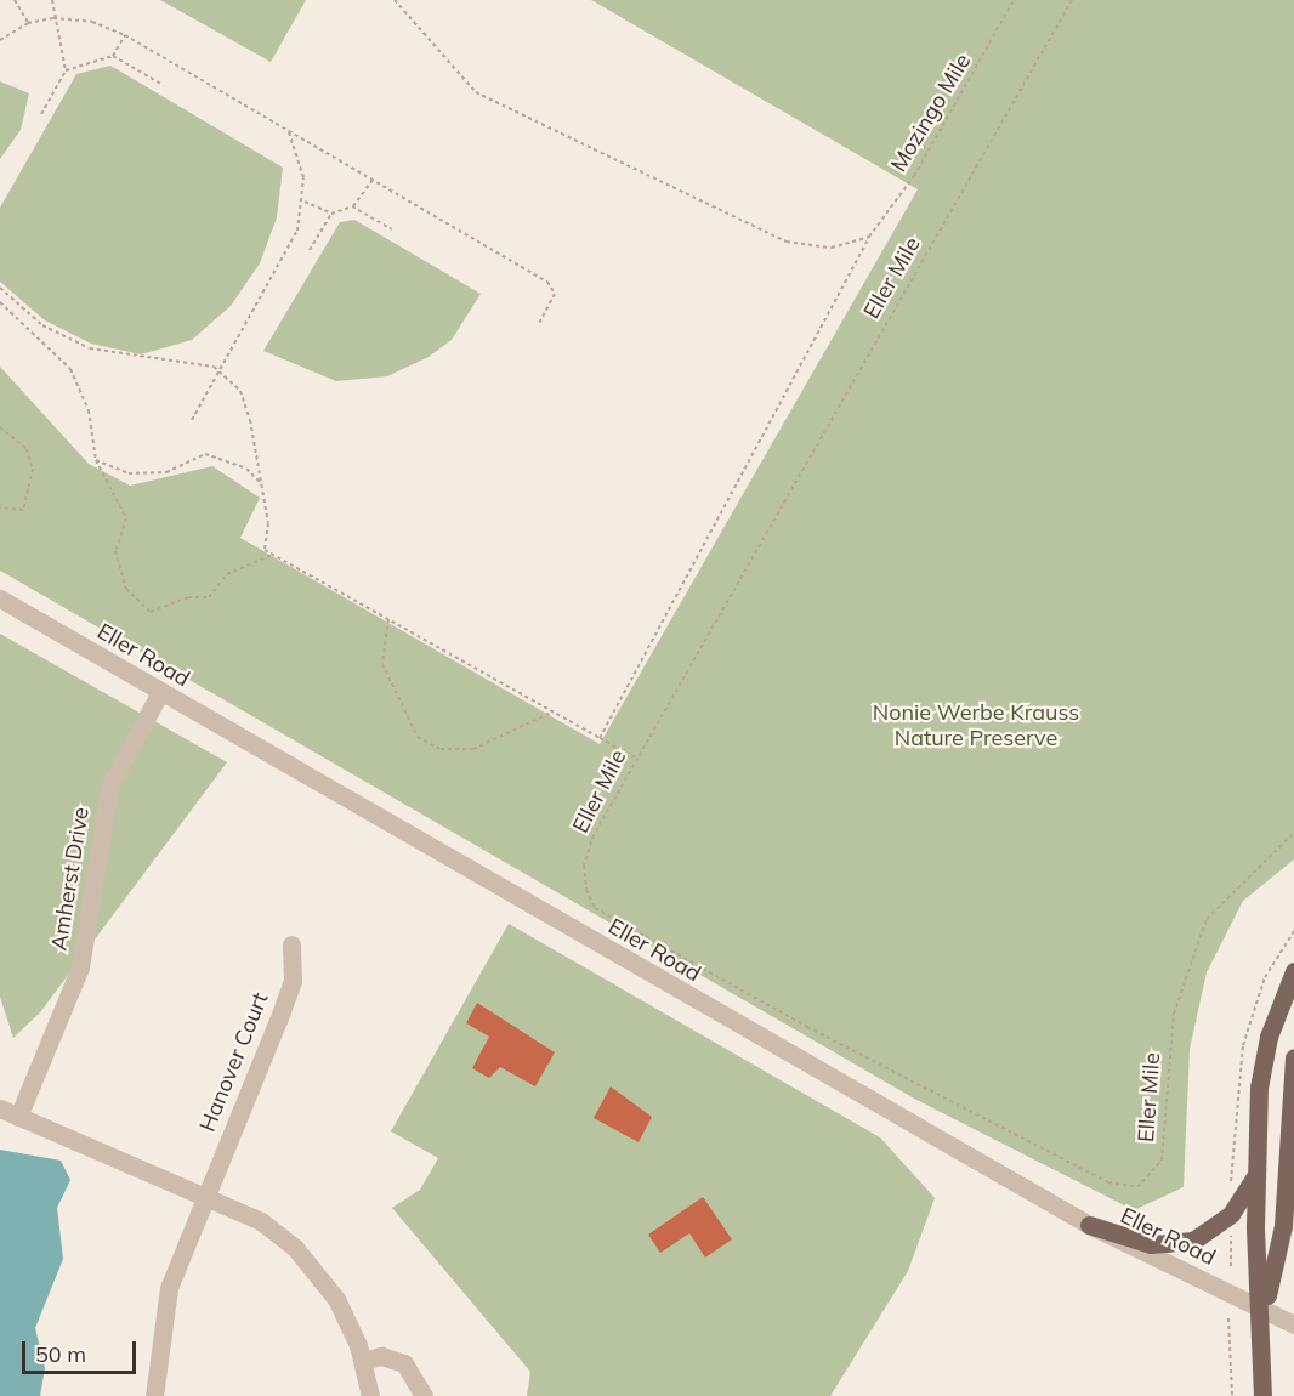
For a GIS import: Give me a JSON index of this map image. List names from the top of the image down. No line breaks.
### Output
{"streets":{"street":["Eller Road","Amherst Drive","Hanover Court"],"path":["Mozingo Mile","Eller Mile"]},"crossings":[["Eller Road","Amherst Drive"]],"parks":["Nonie Werbe Krauss Nature Preserve"],"scale_bar":"50 m"}
